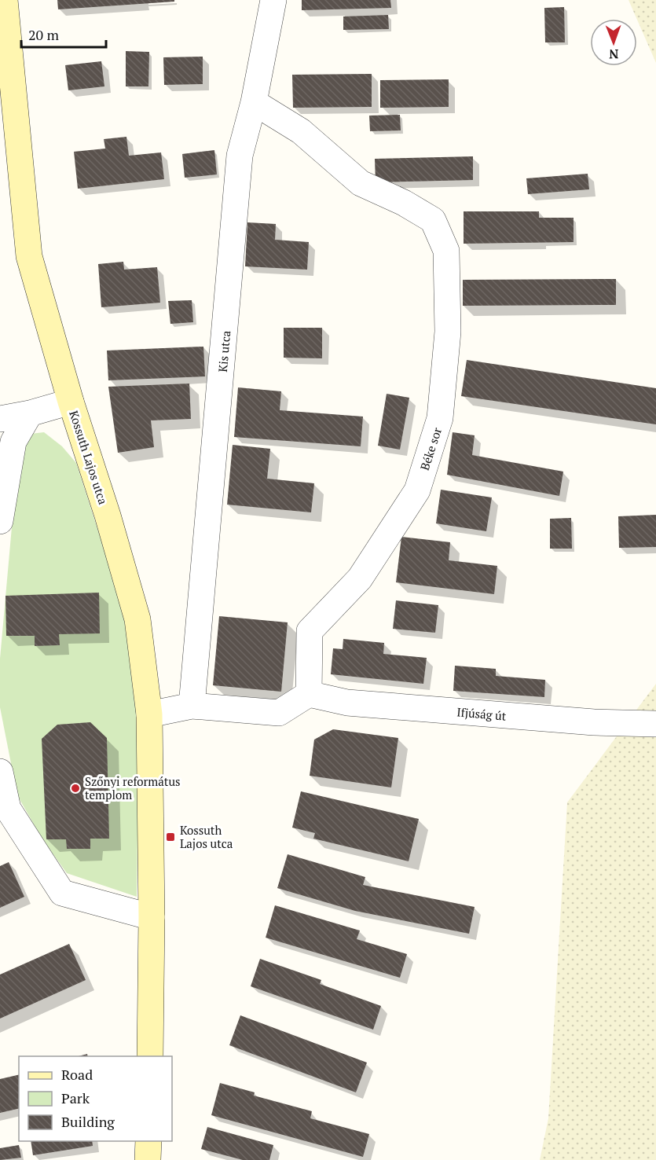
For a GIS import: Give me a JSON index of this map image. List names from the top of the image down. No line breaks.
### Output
{"streets":{"street":["Kis utca","Béke sor","Kossuth Lajos utca","Ifjúság út"]},"crossings":[["Kis utca","Béke sor"],["Béke sor","Ifjúság út"]],"places":{"other":["Szőnyi református templom"],"transit":["Kossuth Lajos utca"]},"legend":["Road","Park","Building"],"scale_bar":"20 m","north":"bottom"}
